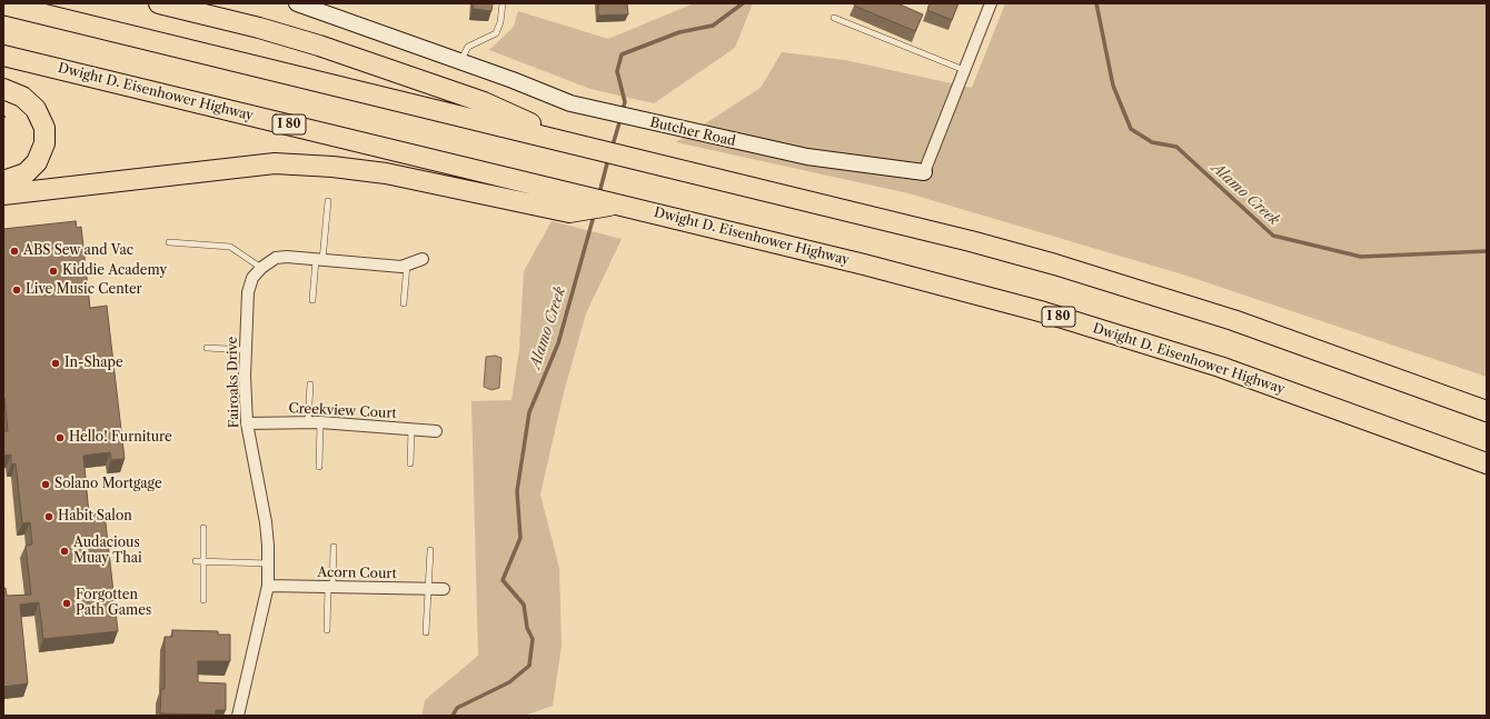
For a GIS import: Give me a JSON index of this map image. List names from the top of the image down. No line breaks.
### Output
{"streets":{"highway":["Dwight D. Eisenhower Highway","I 80"],"street":["Butcher Road","Fairoaks Drive","Creekview Court","Acorn Court"]},"crossings":[["Fairoaks Drive","Creekview Court"],["Fairoaks Drive","Acorn Court"]],"water":["Alamo Creek"],"places":["ABS Sew and Vac","Kiddie Academy","Live Music Center","In-Shape","Hello! Furniture","Solano Mortgage","Habit Salon","Audacious Muay Thai","Forgotten Path Games"]}
